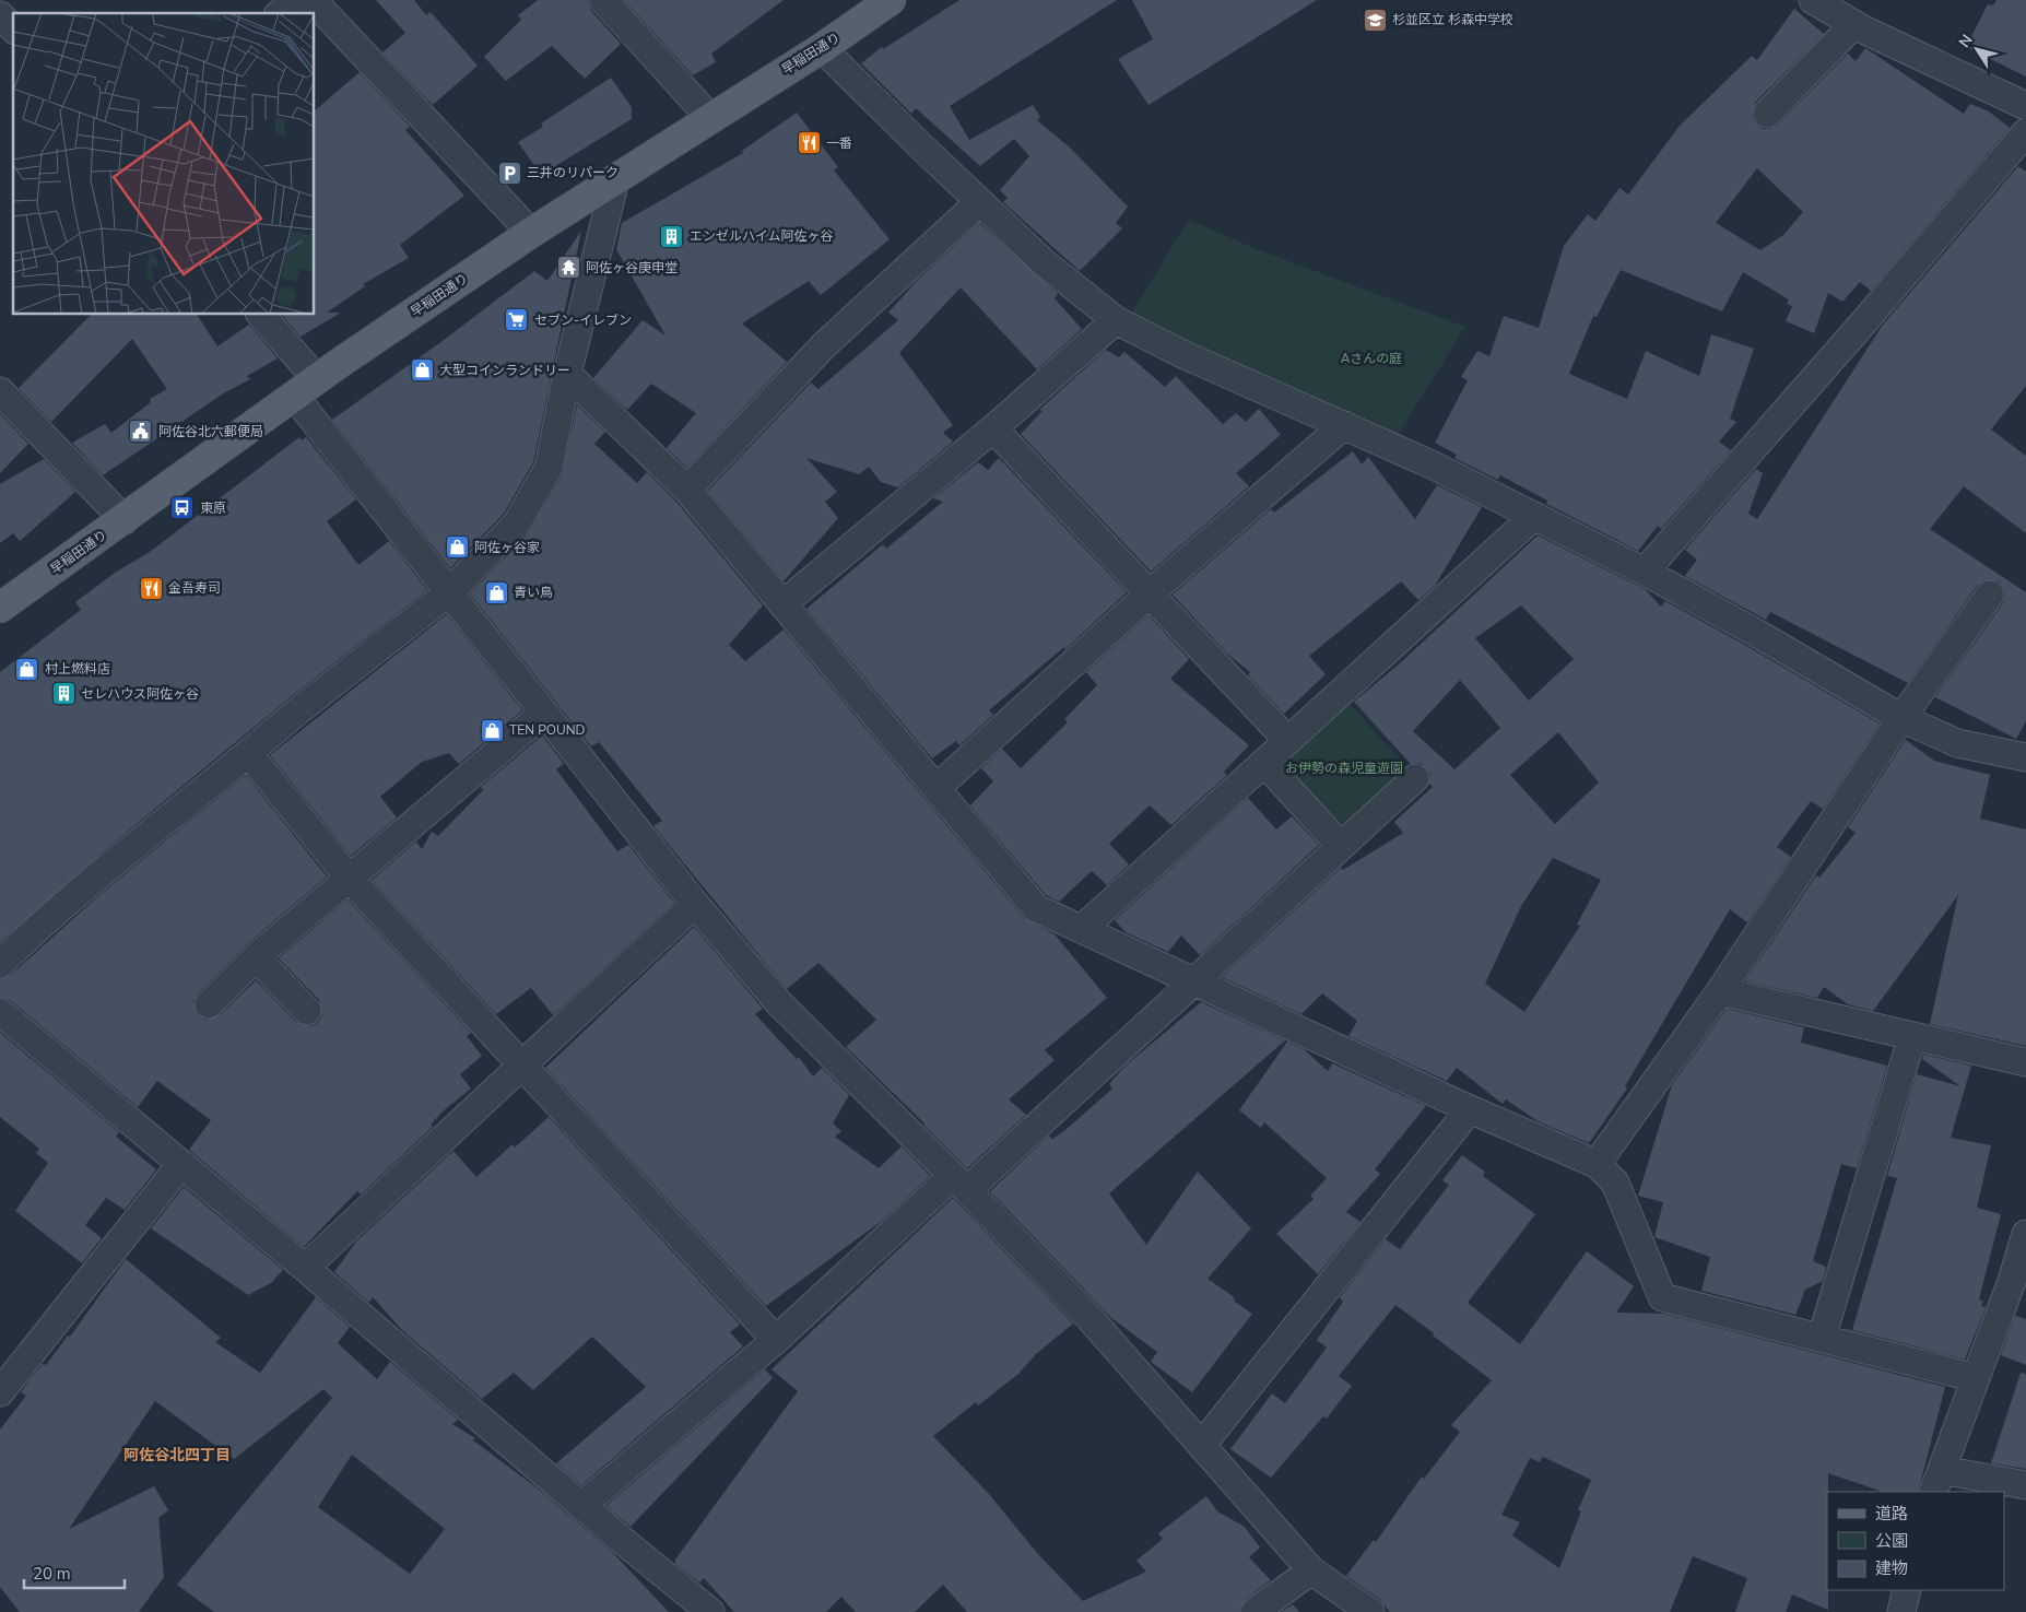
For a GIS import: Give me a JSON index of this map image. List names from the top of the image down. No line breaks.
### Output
{"streets":{"main road":["早稲田通り"]},"districts":["阿佐谷北四丁目"],"parks":["Aさんの庭","お伊勢の森児童遊園"],"places":{"school or university":["杉並区立 杉森中学校"],"restaurant":["一番","金吾寿司"],"parking":["三井のリパーク"],"building":["エンゼルハイム阿佐ヶ谷","セレハウス阿佐ヶ谷"],"temple":["阿佐ヶ谷庚申堂"],"supermarket":["セブン-イレブン"],"shop":["大型コインランドリー","阿佐ヶ谷家","青い鳥","村上燃料店","TEN POUND"],"public building":["阿佐谷北六郵便局"],"bus stop":["東原"]},"legend":["道路","公園","建物"],"scale_bar":"20 m","north":"top left"}
